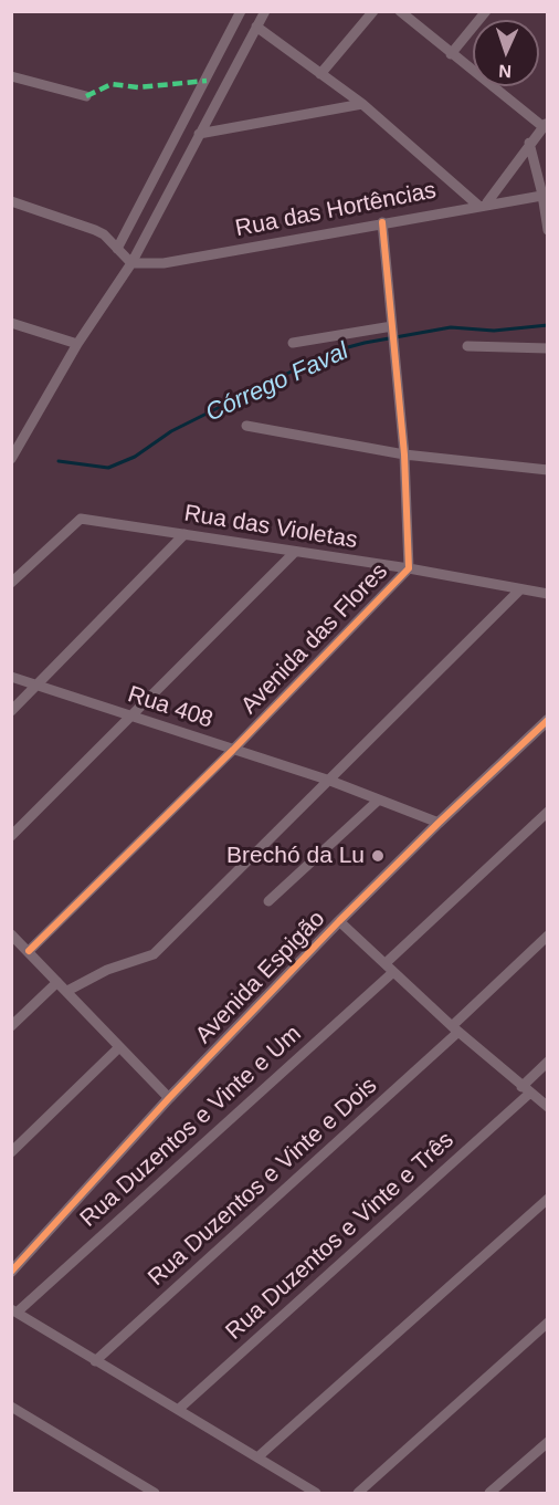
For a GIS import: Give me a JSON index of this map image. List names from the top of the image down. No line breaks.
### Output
{"streets":{"street":["Rua das Hortências","Rua das Violetas","Avenida das Flores","Rua 408","Avenida Espigão","Rua Duzentos e Vinte e Um","Rua Duzentos e Vinte e Dois","Rua Duzentos e Vinte e Três"]},"crossings":[["Rua das Hortências","Avenida das Flores"],["Rua das Violetas","Avenida das Flores"],["Avenida das Flores","Rua 408"],["Rua 408","Avenida Espigão"]],"water":["Córrego Faval"],"places":["Brechó da Lu"],"north":"bottom"}
